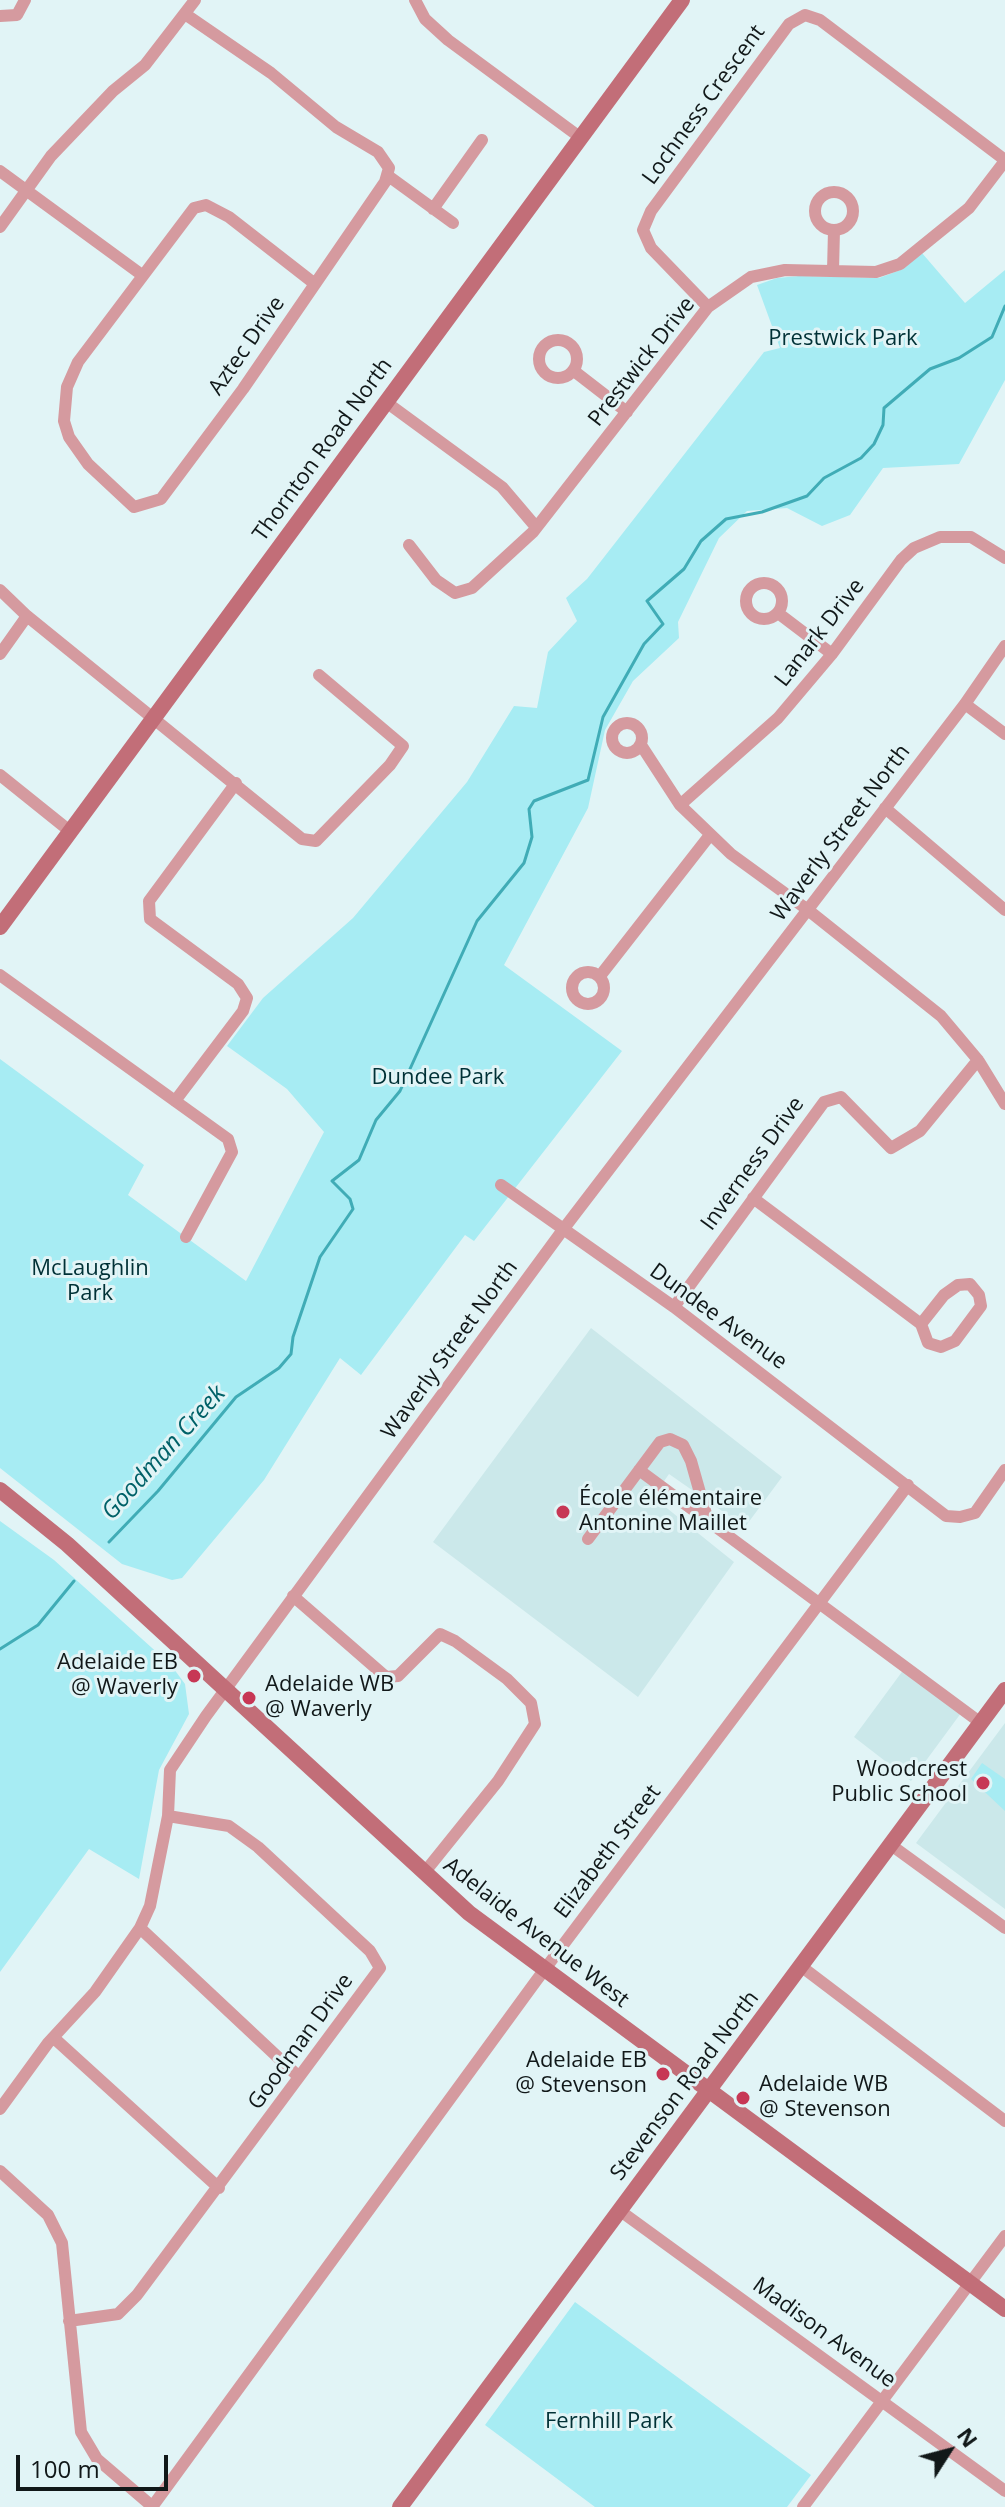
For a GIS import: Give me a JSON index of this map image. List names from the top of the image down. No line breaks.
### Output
{"streets":{"main road":["Thornton Road North","Adelaide Avenue West","Stevenson Road North"],"street":["Lochness Crescent","Aztec Drive","Prestwick Drive","Lanark Drive","Waverly Street North","Inverness Drive","Dundee Avenue","Elizabeth Street","Goodman Drive","Madison Avenue"]},"crossings":[["Lochness Crescent","Prestwick Drive"],["Waverly Street North","Dundee Avenue"],["Waverly Street North","Adelaide Avenue West"],["Waverly Street North","Goodman Drive"],["Inverness Drive","Dundee Avenue"],["Dundee Avenue","Elizabeth Street"],["Elizabeth Street","Adelaide Avenue West"],["Adelaide Avenue West","Stevenson Road North"],["Stevenson Road North","Madison Avenue"]],"water":["Goodman Creek"],"parks":["Prestwick Park","Dundee Park","McLaughlin Park","Fernhill Park"],"places":["École élémentaire Antonine Maillet","Adelaide EB @ Waverly","Adelaide WB @ Waverly","Woodcrest Public School","Adelaide EB @ Stevenson","Adelaide WB @ Stevenson"],"scale_bar":"100 m","north":"top right"}
